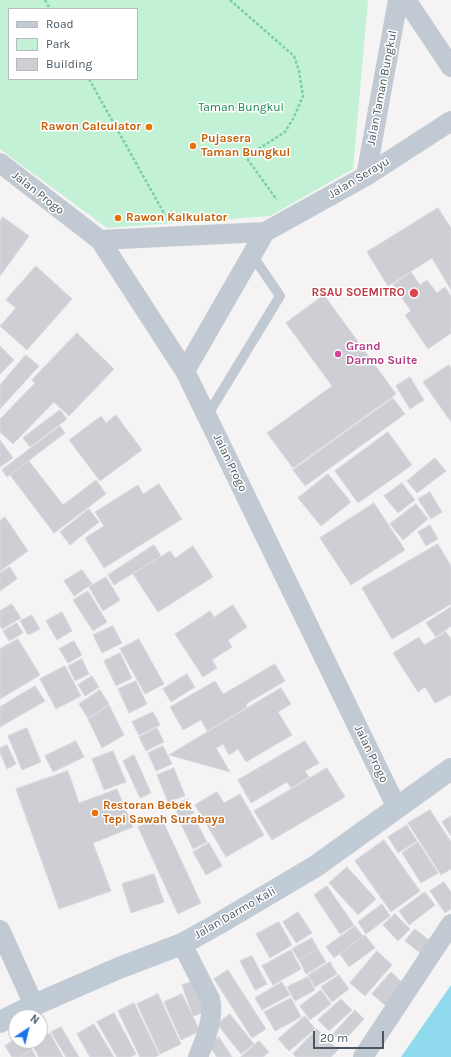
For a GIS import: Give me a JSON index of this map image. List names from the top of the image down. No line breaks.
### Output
{"streets":{"main road":["Jalan Darmo Kali"],"street":["Jalan Taman Bungkul","Jalan Serayu","Jalan Progo"]},"crossings":[["Jalan Taman Bungkul","Jalan Serayu"],["Jalan Serayu","Jalan Progo"],["Jalan Progo","Jalan Darmo Kali"]],"parks":["Taman Bungkul"],"places":["Rawon Calculator","Pujasera Taman Bungkul","Rawon Kalkulator","RSAU SOEMITRO","Grand Darmo Suite","Restoran Bebek Tepi Sawah Surabaya"],"legend":["Road","Park","Building"],"scale_bar":"20 m","north":"top right"}
